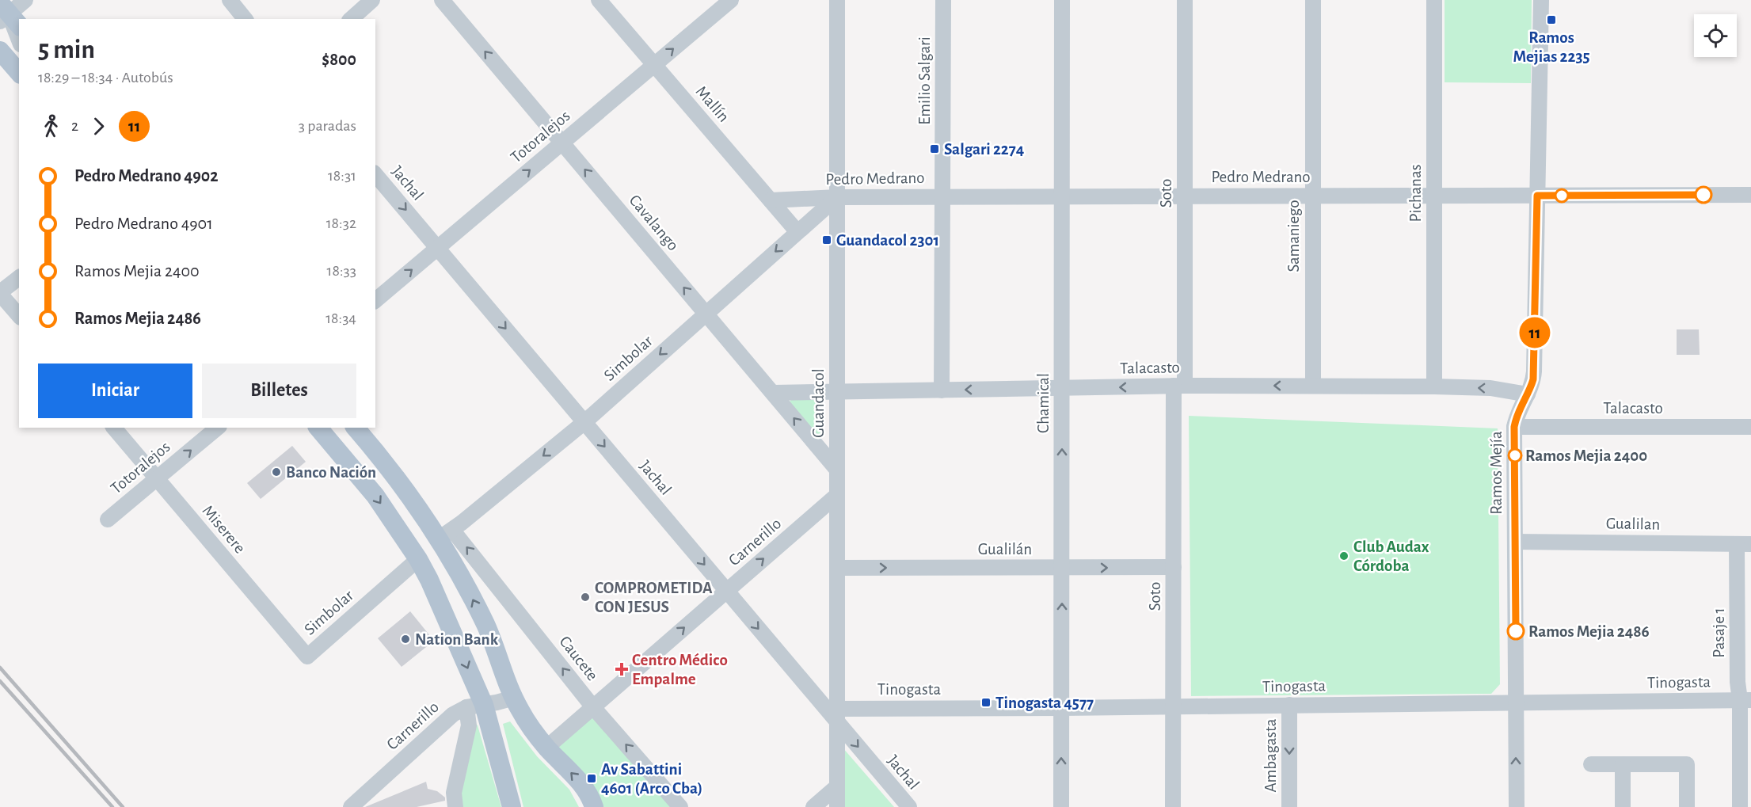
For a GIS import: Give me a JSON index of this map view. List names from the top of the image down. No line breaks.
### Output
{"streets":{"street":["Emilio Salgari","Mallín","Totoralejos","Pedro Medrano","Jachal","Soto","Pichanas","Cavalango","Samaniego","Simbolar","Talacasto","Guandacol","Chamical","Ramos Mejía","Gualilan","Miserere","Carnerillo","Gualilán","Pasaje 1","Caucete","Tinogasta","Ambagasta"]},"crossings":[["Emilio Salgari","Pedro Medrano"],["Emilio Salgari","Talacasto"],["Mallín","Totoralejos"],["Mallín","Pedro Medrano"],["Mallín","Simbolar"],["Totoralejos","Jachal"],["Totoralejos","Cavalango"],["Totoralejos","Miserere"],["Pedro Medrano","Soto"],["Pedro Medrano","Pichanas"],["Pedro Medrano","Samaniego"],["Pedro Medrano","Simbolar"],["Pedro Medrano","Guandacol"],["Pedro Medrano","Chamical"],["Pedro Medrano","Ramos Mejía"],["Jachal","Simbolar"],["Jachal","Guandacol"],["Jachal","Carnerillo"],["Jachal","Tinogasta"],["Soto","Talacasto"],["Soto","Gualilán"],["Soto","Tinogasta"],["Pichanas","Talacasto"],["Cavalango","Simbolar"],["Cavalango","Talacasto"],["Cavalango","Guandacol"],["Samaniego","Talacasto"],["Simbolar","Guandacol"],["Simbolar","Miserere"],["Simbolar","Caucete"],["Talacasto","Guandacol"],["Talacasto","Chamical"],["Talacasto","Ramos Mejía"],["Guandacol","Carnerillo"],["Guandacol","Gualilán"],["Guandacol","Tinogasta"],["Chamical","Gualilán"],["Chamical","Tinogasta"],["Ramos Mejía","Gualilan"],["Ramos Mejía","Tinogasta"],["Gualilan","Pasaje 1"],["Carnerillo","Caucete"],["Pasaje 1","Tinogasta"],["Tinogasta","Ambagasta"]],"one_way":["Totoralejos","Jachal","Cavalango","Simbolar","Talacasto","Chamical","Carnerillo","Gualilán","Caucete","Ambagasta"],"places":{"transit":["Ramos Mejias 2235","Salgari 2274","Guandacol 2301","Tinogasta 4577","Av Sabattini 4601 (Arco Cba)"],"other":["Ramos Mejia 2400","Banco Nación","Club Audax Córdoba","COMPROMETIDA CON JESUS","Ramos Mejia 2486","Nation Bank"],"health":["Centro Médico Empalme"]},"lines":["bus line 11"],"page":{"on_map":"11","heading":["5 min","18:29 – 18:34 · Autobús","$800"],"legs":["2","11","3 paradas"],"list":[{"name":"Pedro Medrano 4902","value":"18:31"},{"name":"Pedro Medrano 4901","value":"18:32"},{"name":"Ramos Mejia 2400","value":"18:33"},{"name":"Ramos Mejia 2486","value":"18:34"}],"buttons":["Iniciar","Billetes"]}}
